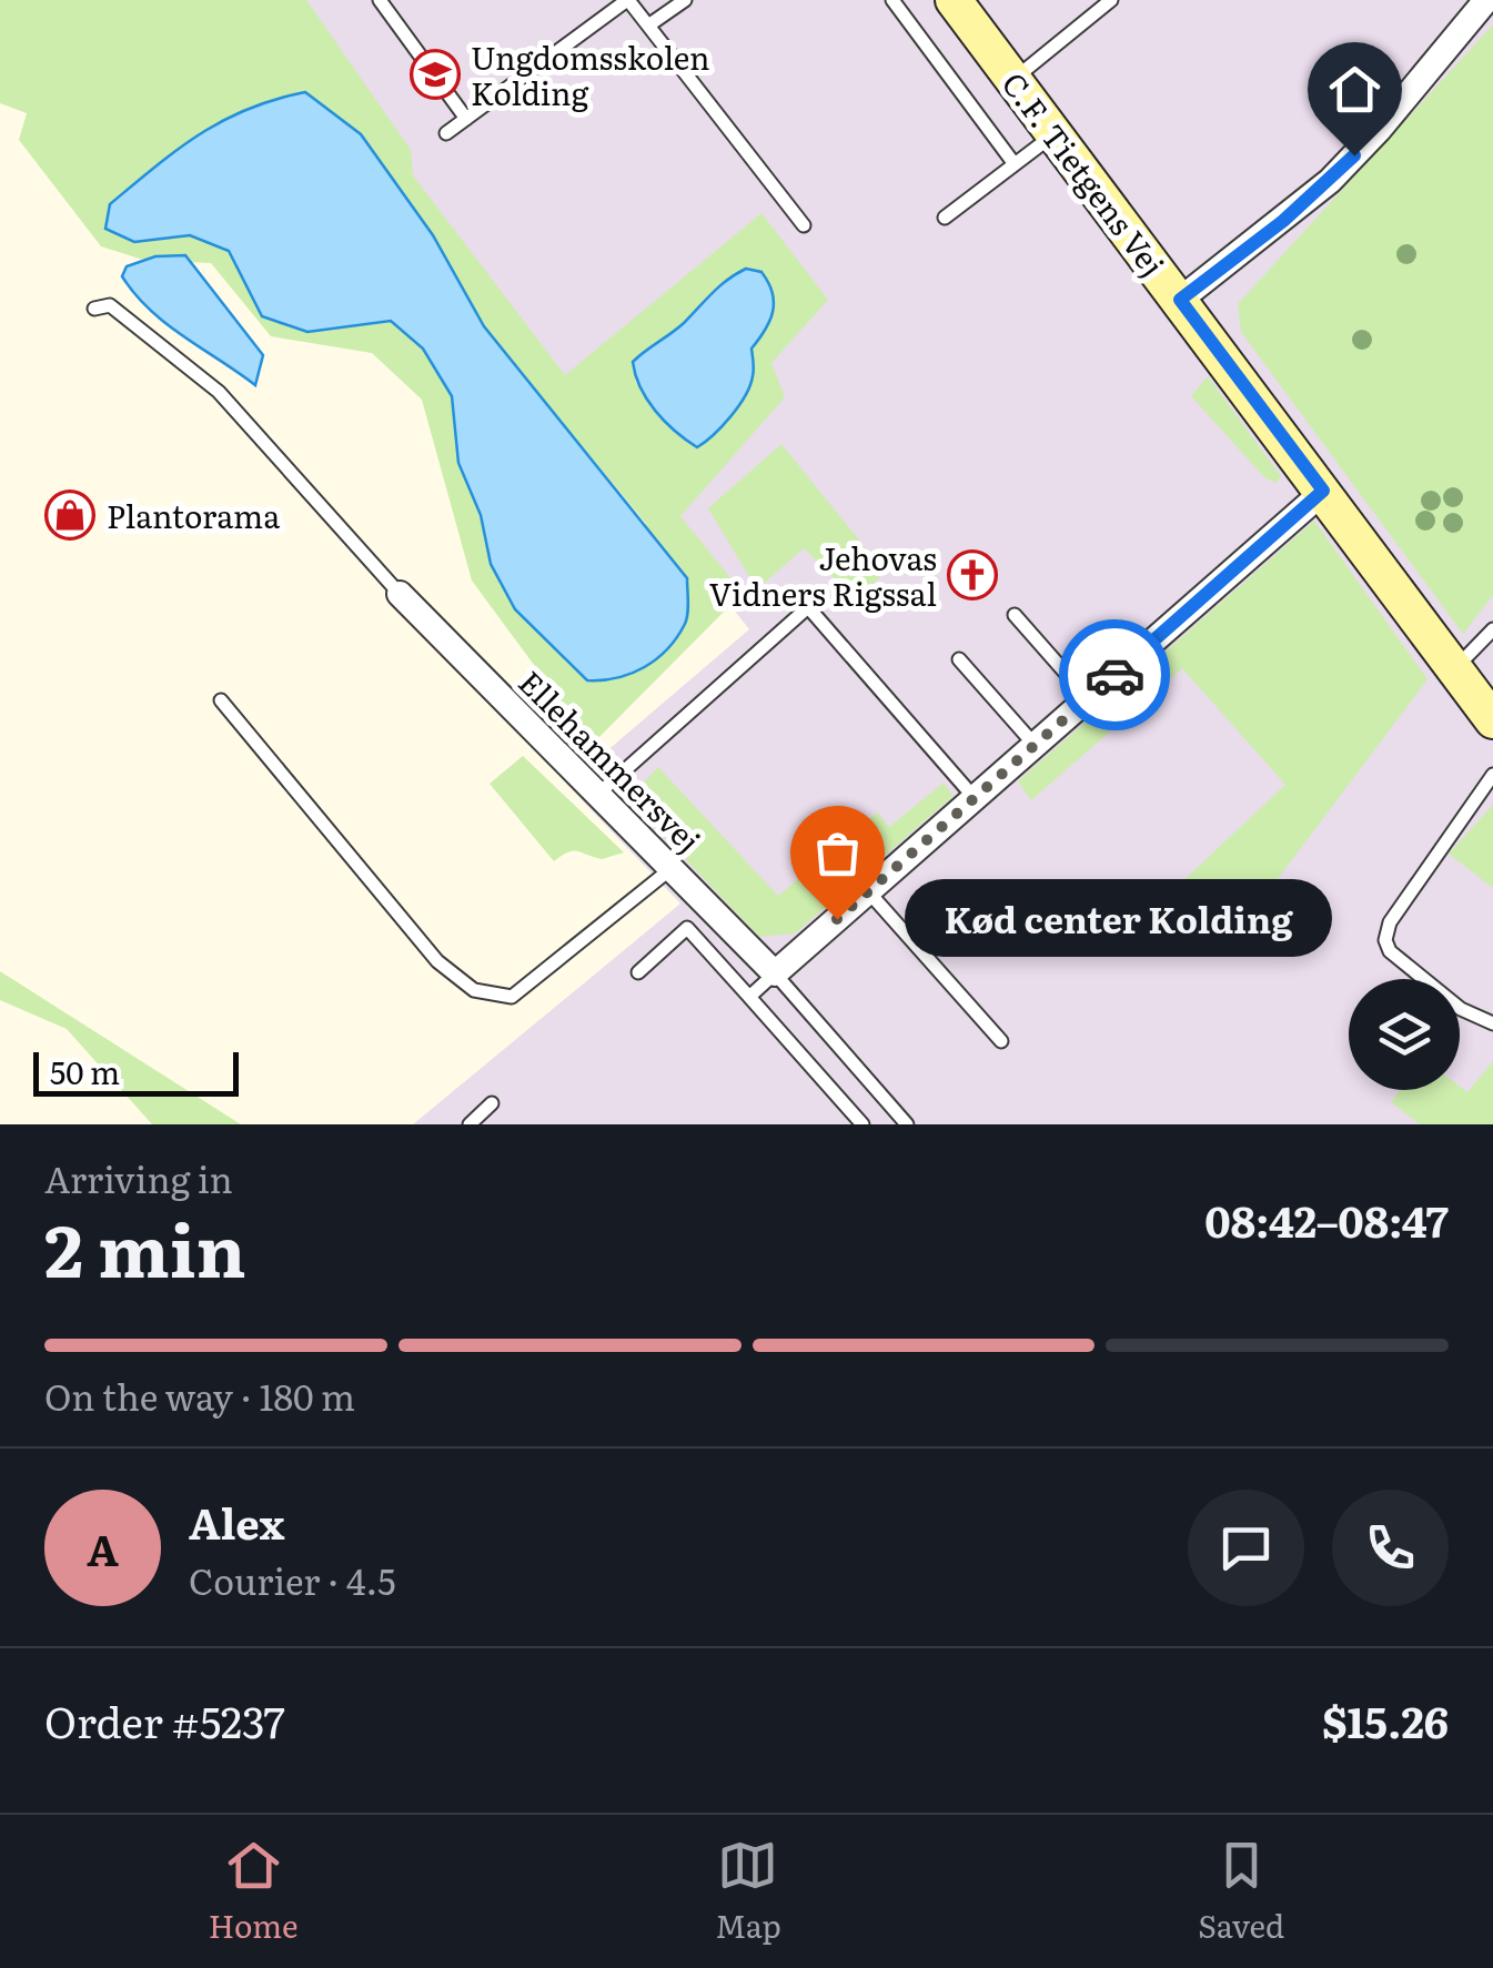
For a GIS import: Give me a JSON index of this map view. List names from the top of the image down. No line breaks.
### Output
{"streets":{"street":["C.F. Tietgens Vej","Ellehammersvej"]},"places":{"school or university":["Ungdomsskolen Kolding"],"shop":["Plantorama"],"church":["Jehovas Vidners Rigssal"],"other":["Kød center Kolding"]},"scale_bar":"50 m","page":{"bubble":"Kød center Kolding","scale":"50 m","heading":["2 min","Arriving in","08:42–08:47"],"panel":["Alex","Courier · 4.5","Order #5237","$15.26"],"bar":"On the way · 180 m","round":"A","tabs":["Home","Map","Saved"]}}
